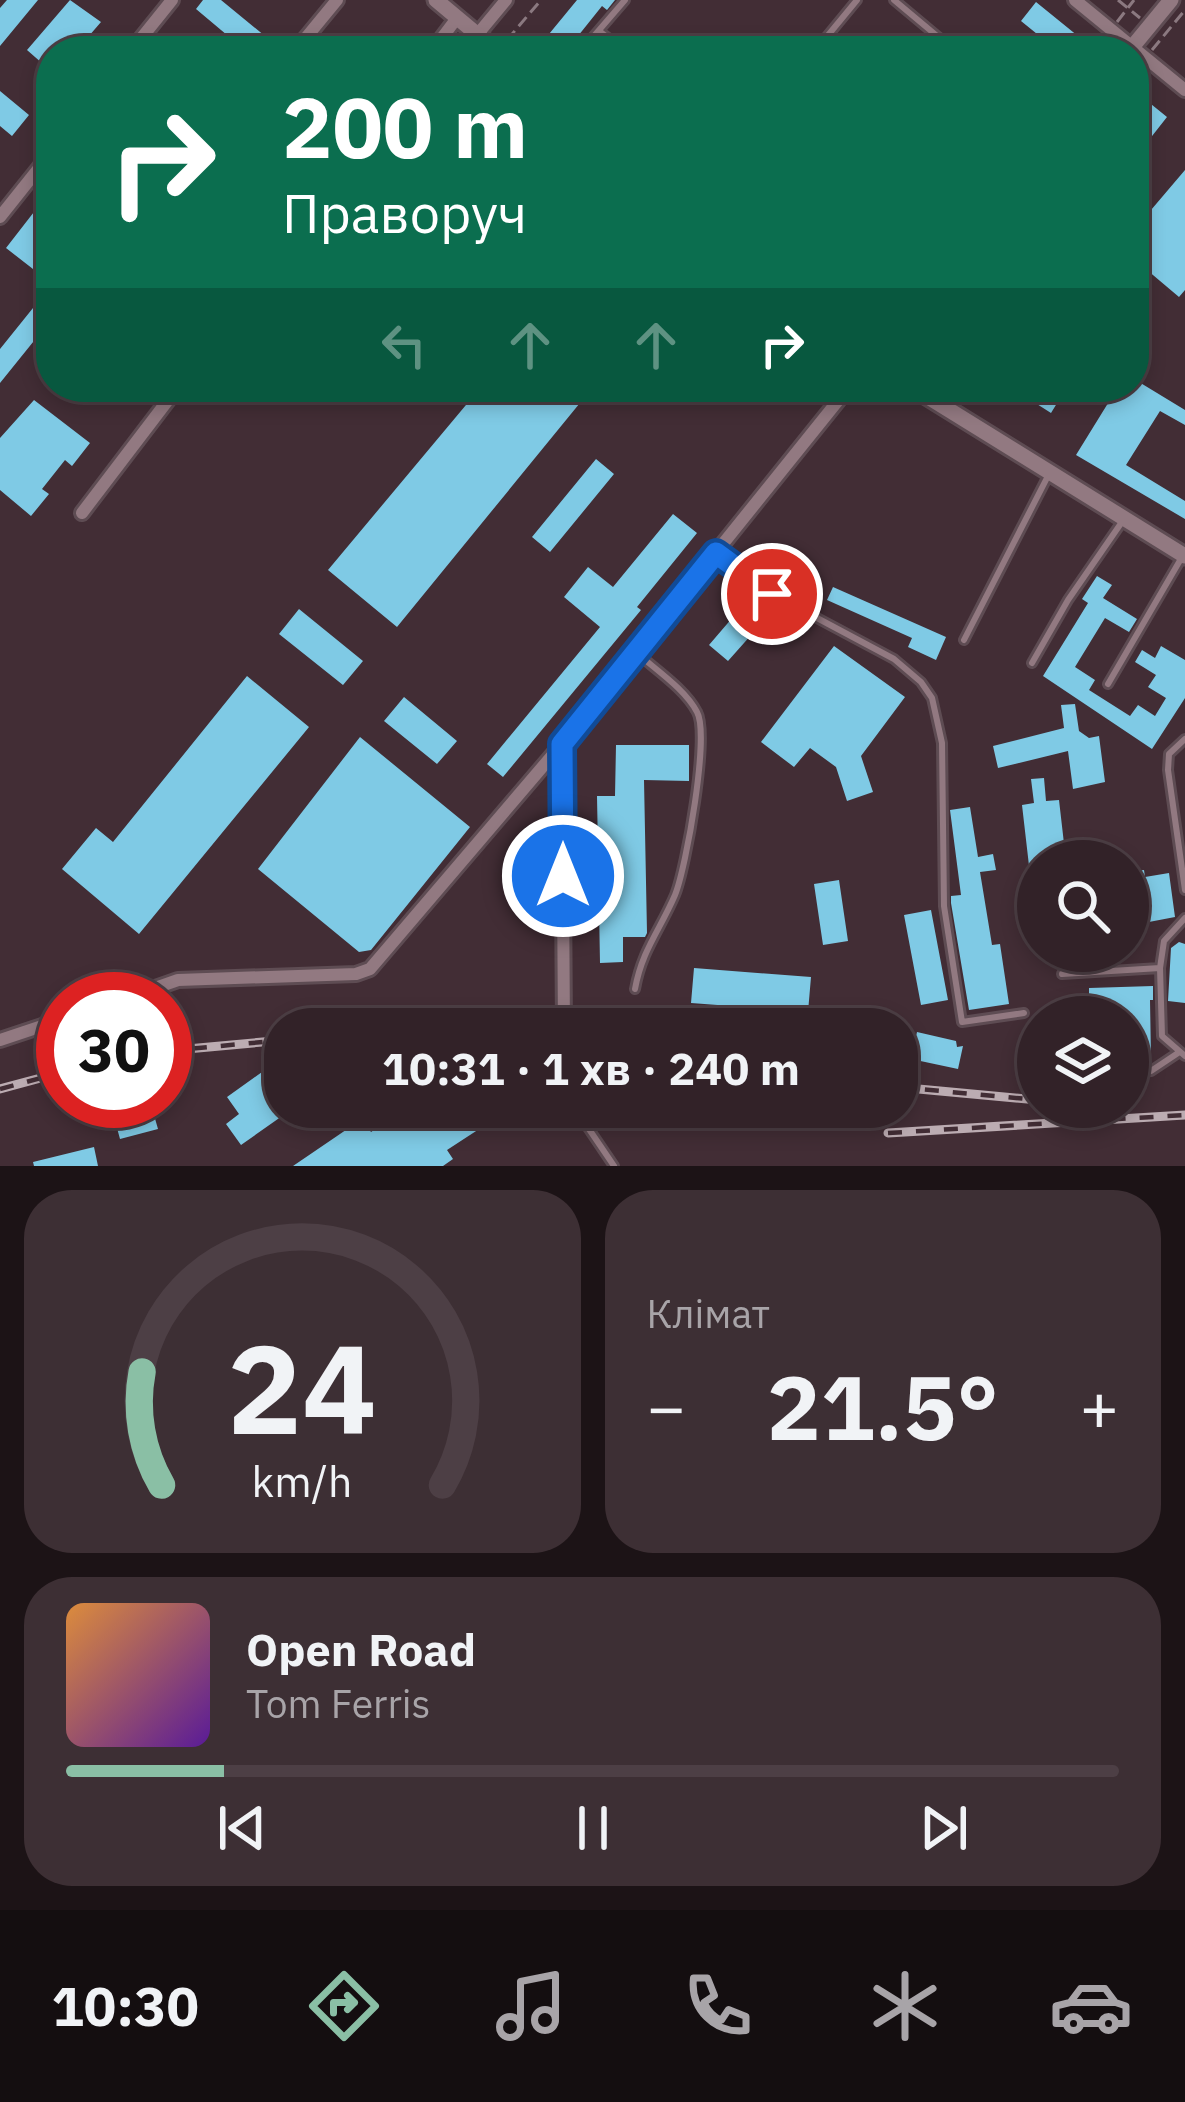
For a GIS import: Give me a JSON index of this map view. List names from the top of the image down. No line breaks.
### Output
{"page":{"turn":["200 m","Праворуч"],"limit":"30","trip":"10:31 · 1 хв · 240 m","tile":"Клімат","heat":["−","21.5°","+"],"song":["Open Road","Tom Ferris"],"tabs":"10:30","gauge":["24","km/h"]}}
